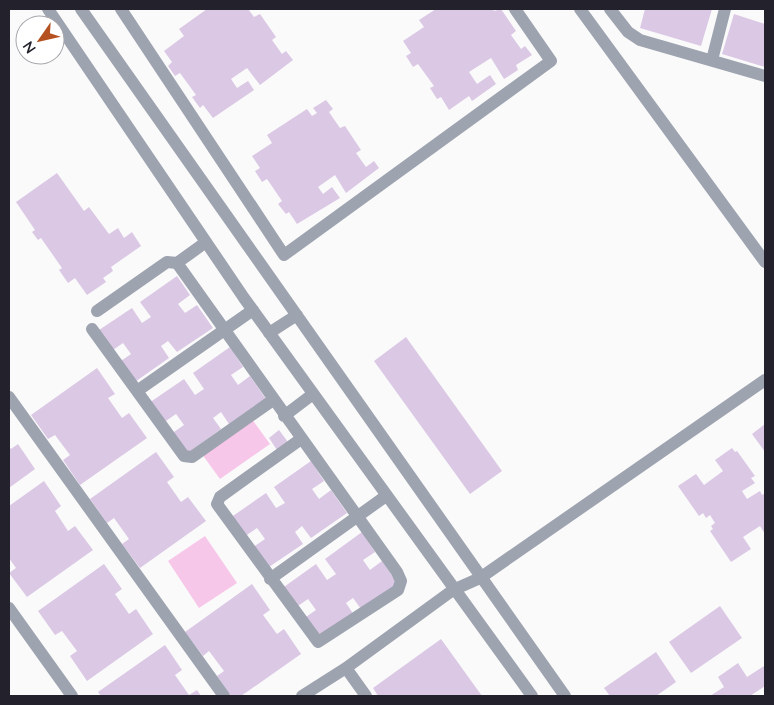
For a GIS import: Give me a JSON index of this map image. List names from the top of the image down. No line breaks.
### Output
{"north":"bottom left"}
